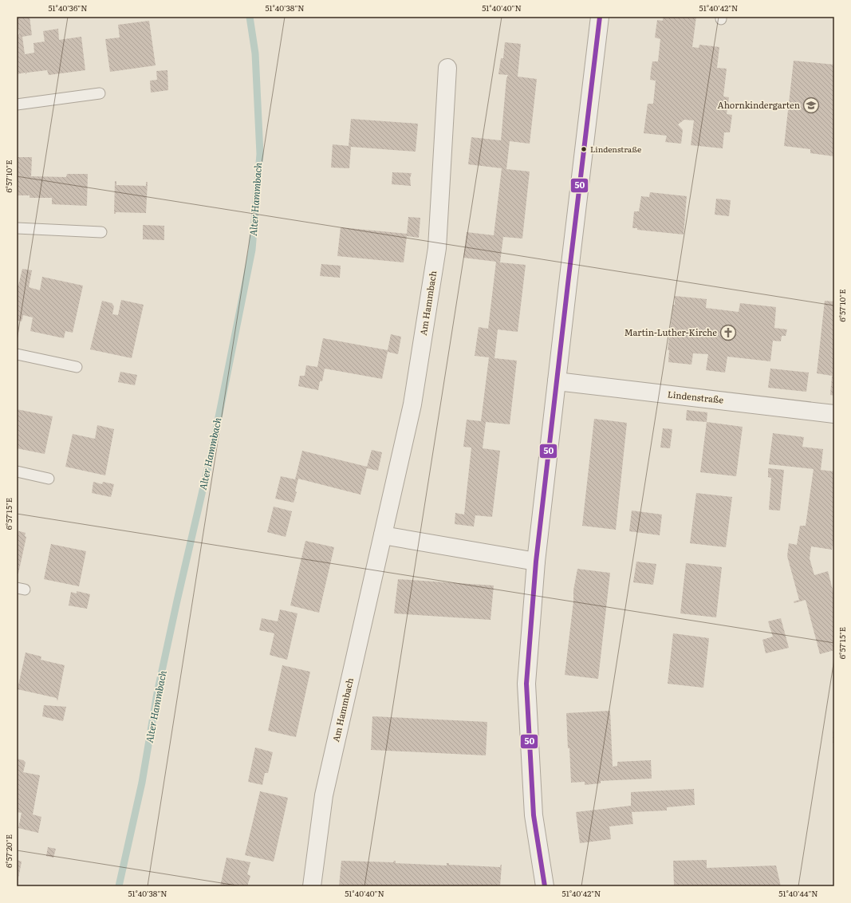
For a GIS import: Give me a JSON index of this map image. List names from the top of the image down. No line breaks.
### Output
{"streets":{"street":["Am Hammbach","Lindenstraße"]},"water":["Alter Hammbach"],"places":{"school or university":["Ahornkindergarten"],"other":["Lindenstraße"],"church":["Martin-Luther-Kirche"]},"lines":["transit line 50"],"coordinates":["51°40'36\"N","51°40'38\"N","51°40'40\"N","51°40'42\"N","6°57'10\"E","6°57'15\"E","6°57'20\"E","51°40'44\"N"]}
